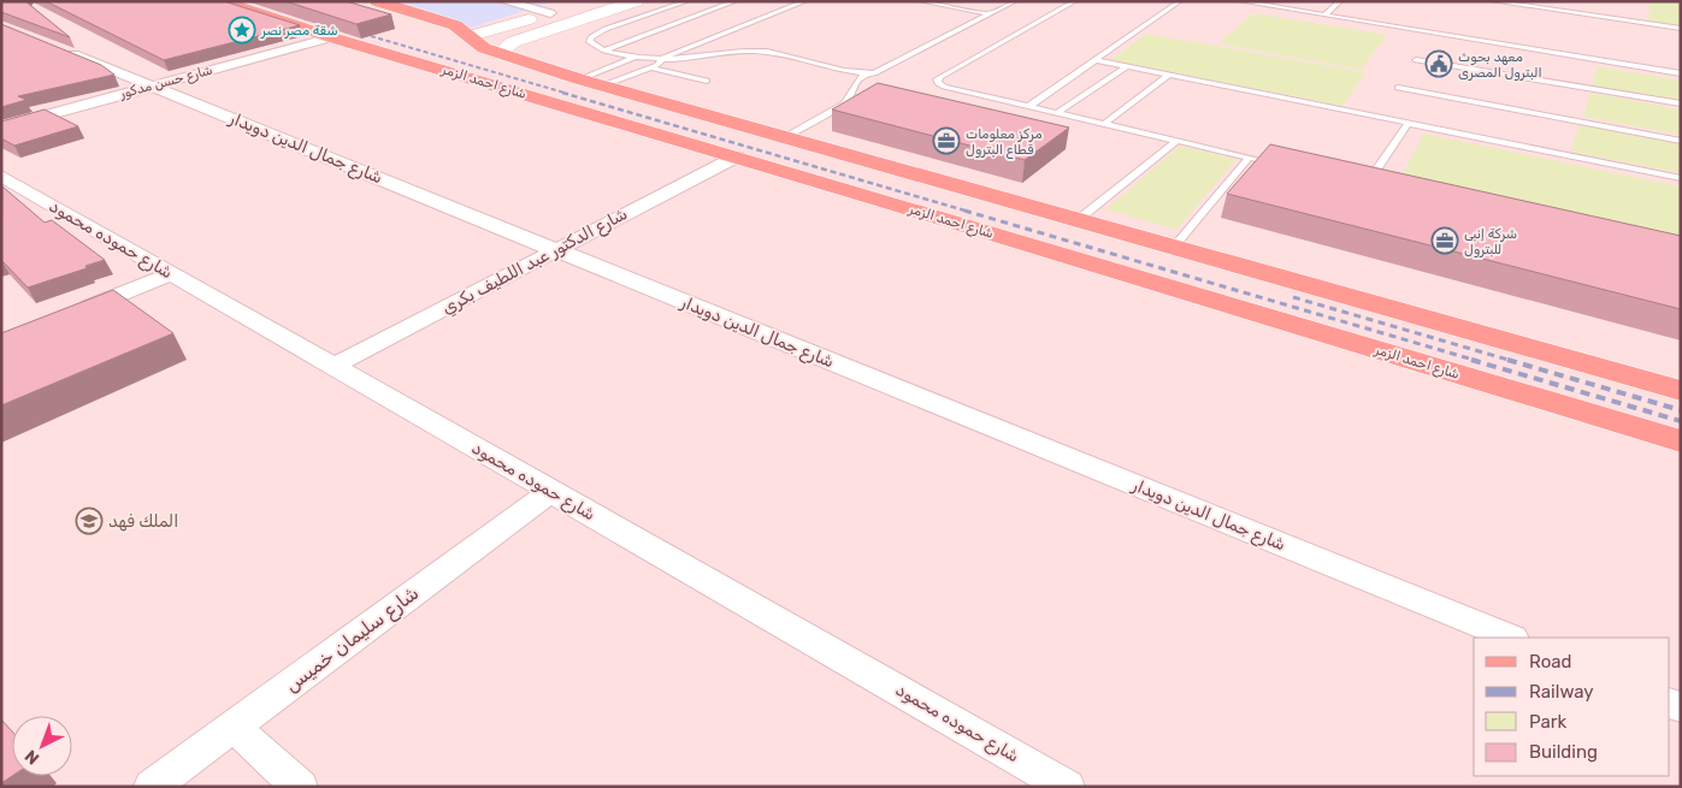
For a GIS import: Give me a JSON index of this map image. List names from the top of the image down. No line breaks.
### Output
{"streets":{"main road":["شارع احمد الزمر"],"street":["شارع حسن مدكور","شارع جمال الدين دويدار","شارع حموده محمود","شارع الدكتور عبد اللطيف بكري","شارع سليمان خميس"]},"crossings":[["شارع حسن مدكور","شارع احمد الزمر"],["شارع حسن مدكور","شارع جمال الدين دويدار"],["شارع احمد الزمر","شارع الدكتور عبد اللطيف بكري"],["شارع جمال الدين دويدار","شارع الدكتور عبد اللطيف بكري"],["شارع حموده محمود","شارع الدكتور عبد اللطيف بكري"],["شارع حموده محمود","شارع سليمان خميس"]],"places":{"place":["شقة مصر نصر"],"public building":["معهد بحوث البترول المصرى"],"office":["مركز معلومات قطاع البترول","شركة إنبى للبترول"],"school or university":["الملك فهد"]},"legend":["Road","Railway","Park","Building"],"north":"bottom left"}
